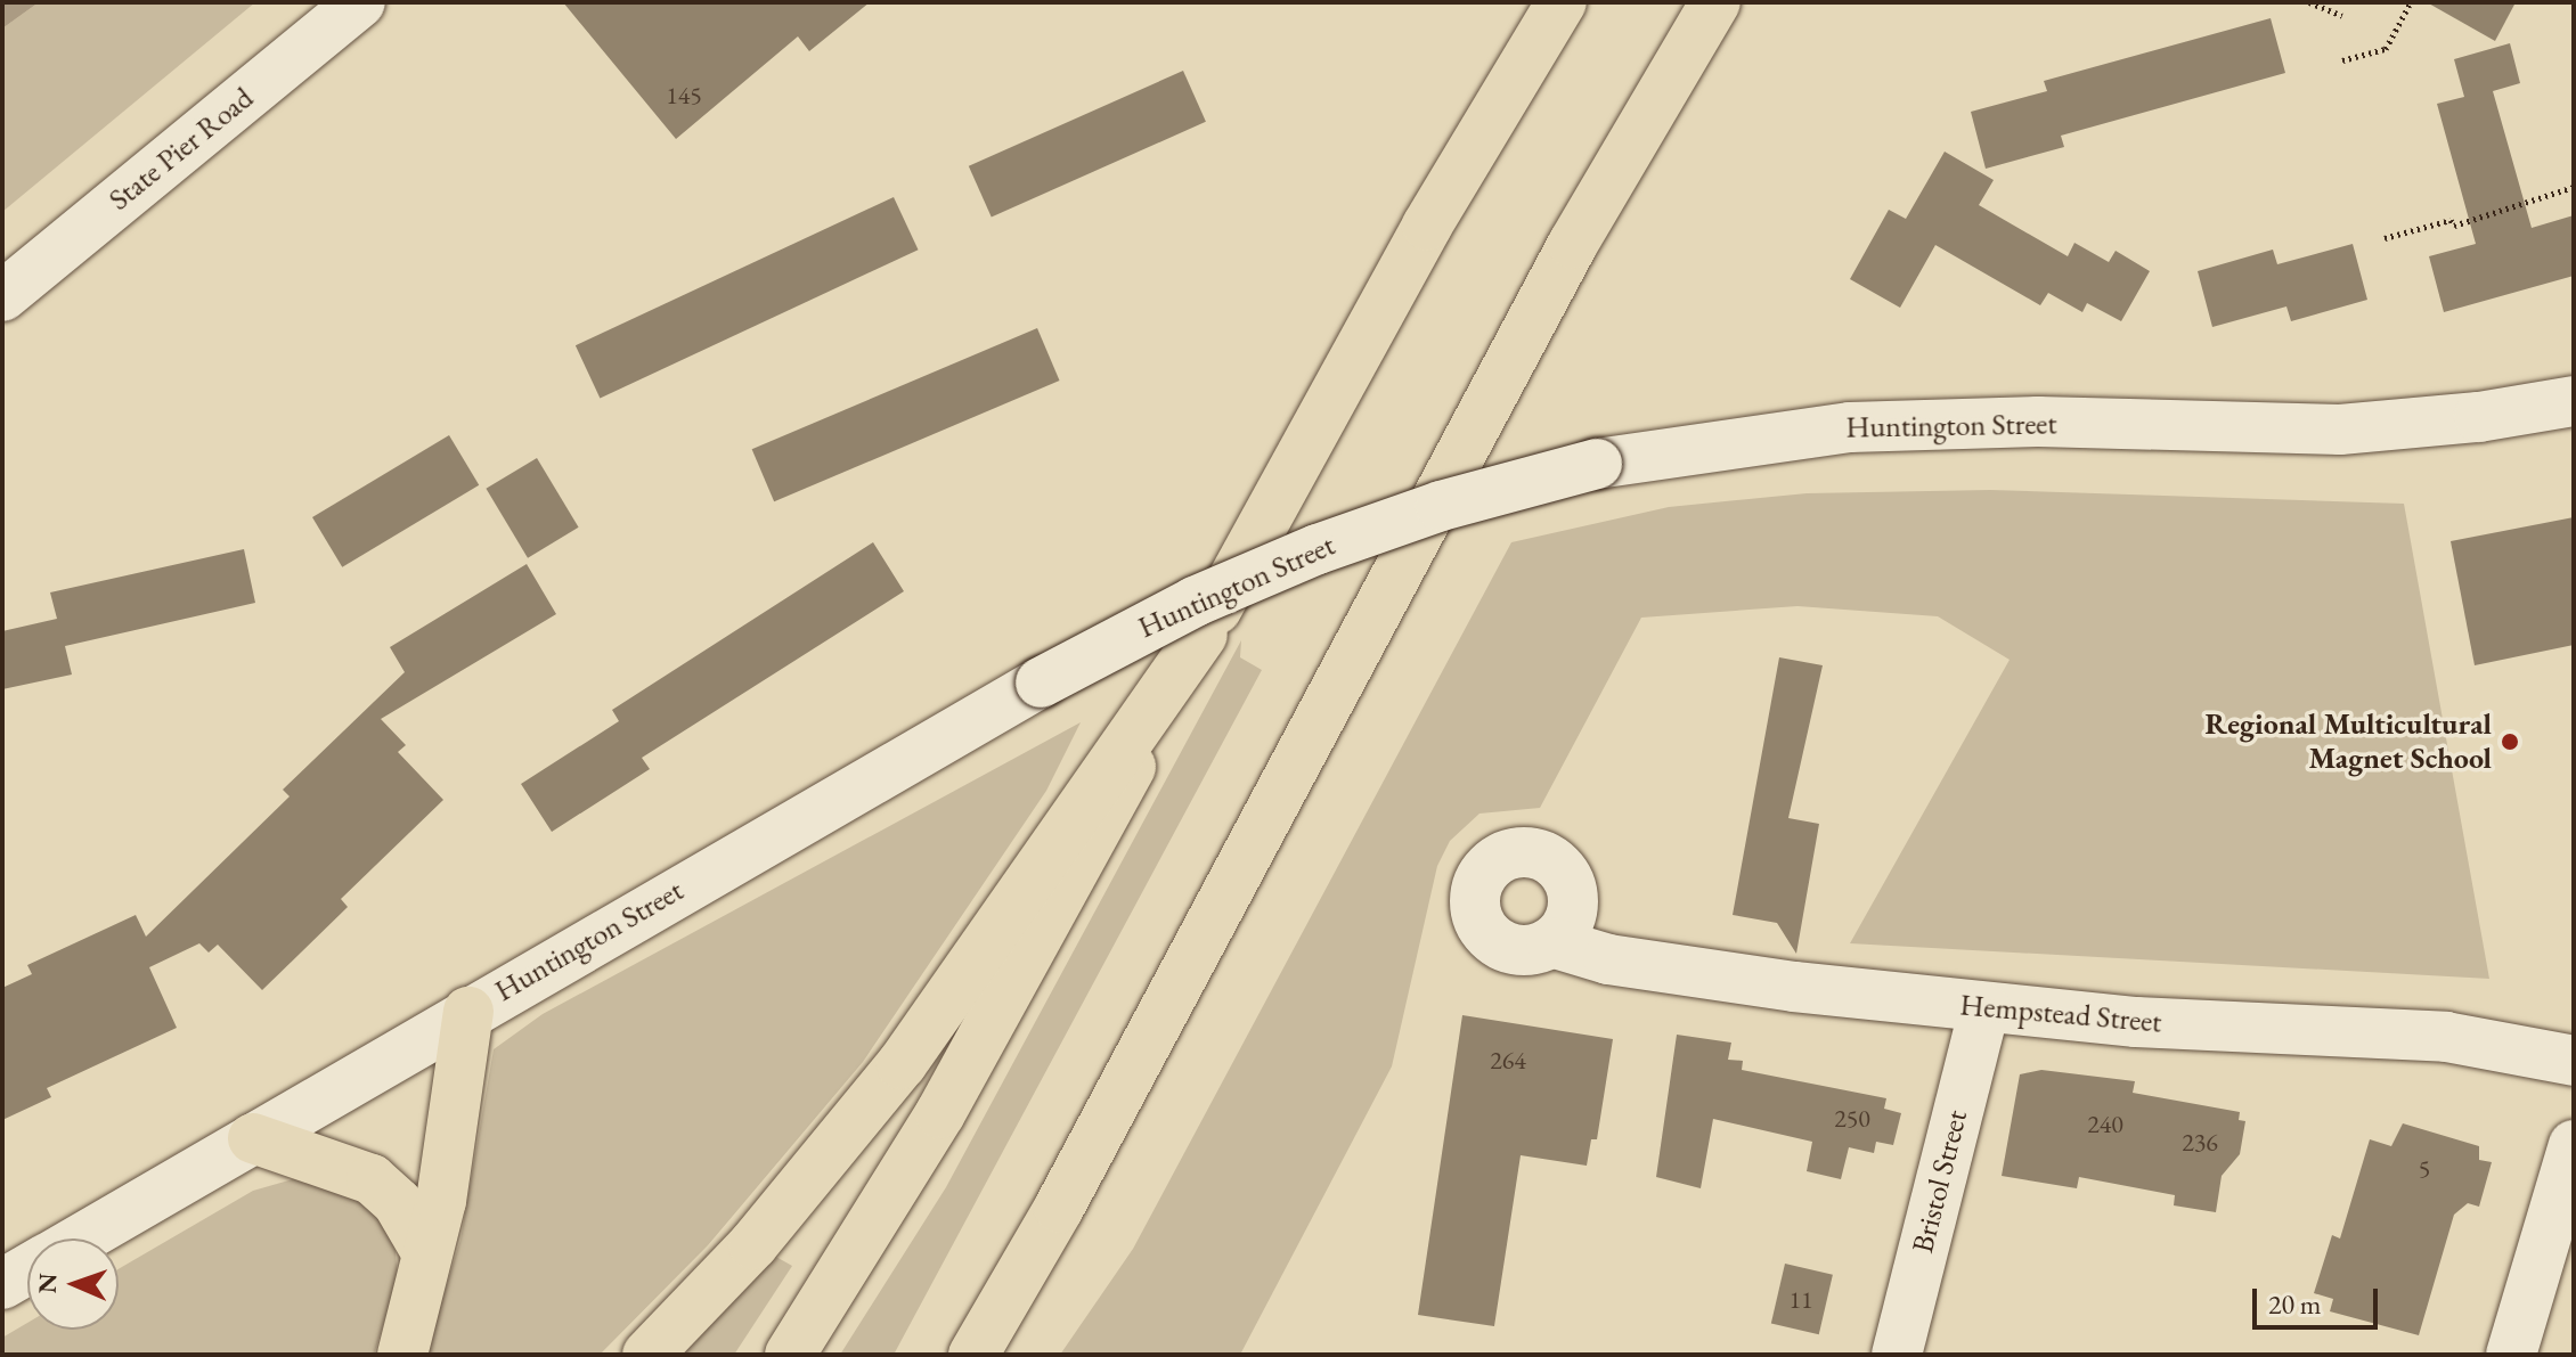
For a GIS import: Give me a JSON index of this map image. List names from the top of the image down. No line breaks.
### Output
{"streets":{"main road":["State Pier Road","Huntington Street","Hempstead Street","Bristol Street"]},"crossings":[["Hempstead Street","Bristol Street"]],"places":["Regional Multicultural Magnet School"],"house_numbers":["145","264","250","240","236","5","11"],"scale_bar":"20 m","north":"left"}
